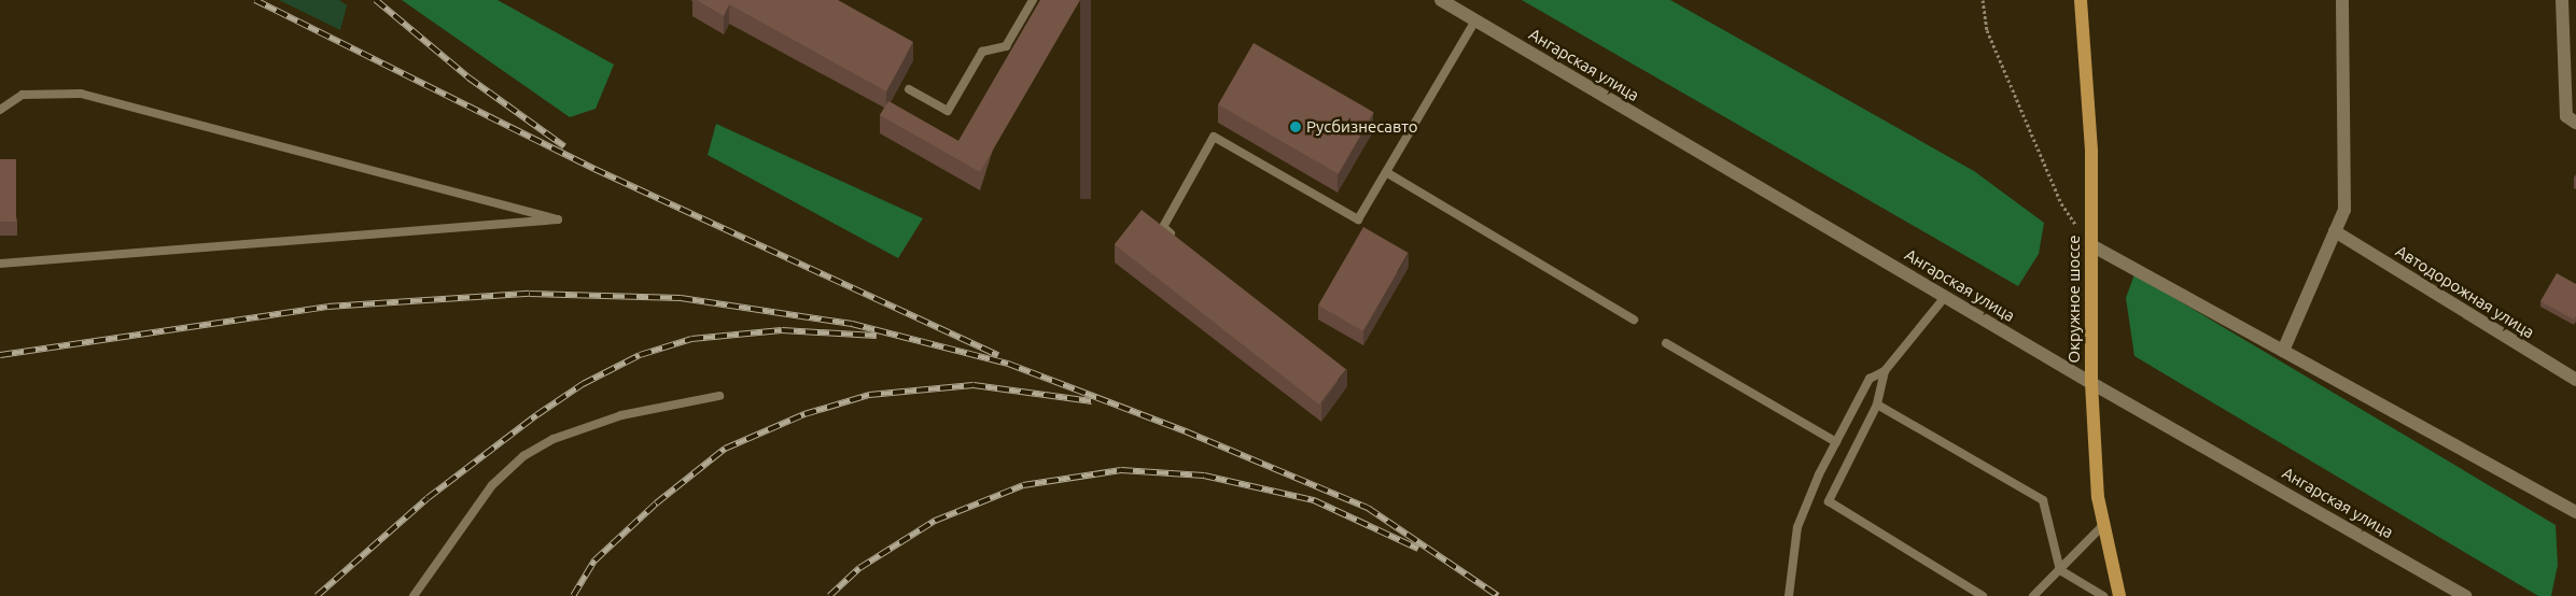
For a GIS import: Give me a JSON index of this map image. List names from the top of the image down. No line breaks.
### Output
{"streets":{"main road":["Окружное шоссе"],"street":["Ангарская улица","Автодорожная улица"]},"crossings":[["Ангарская улица","Окружное шоссе"]],"places":["Русбизнесавто"]}
